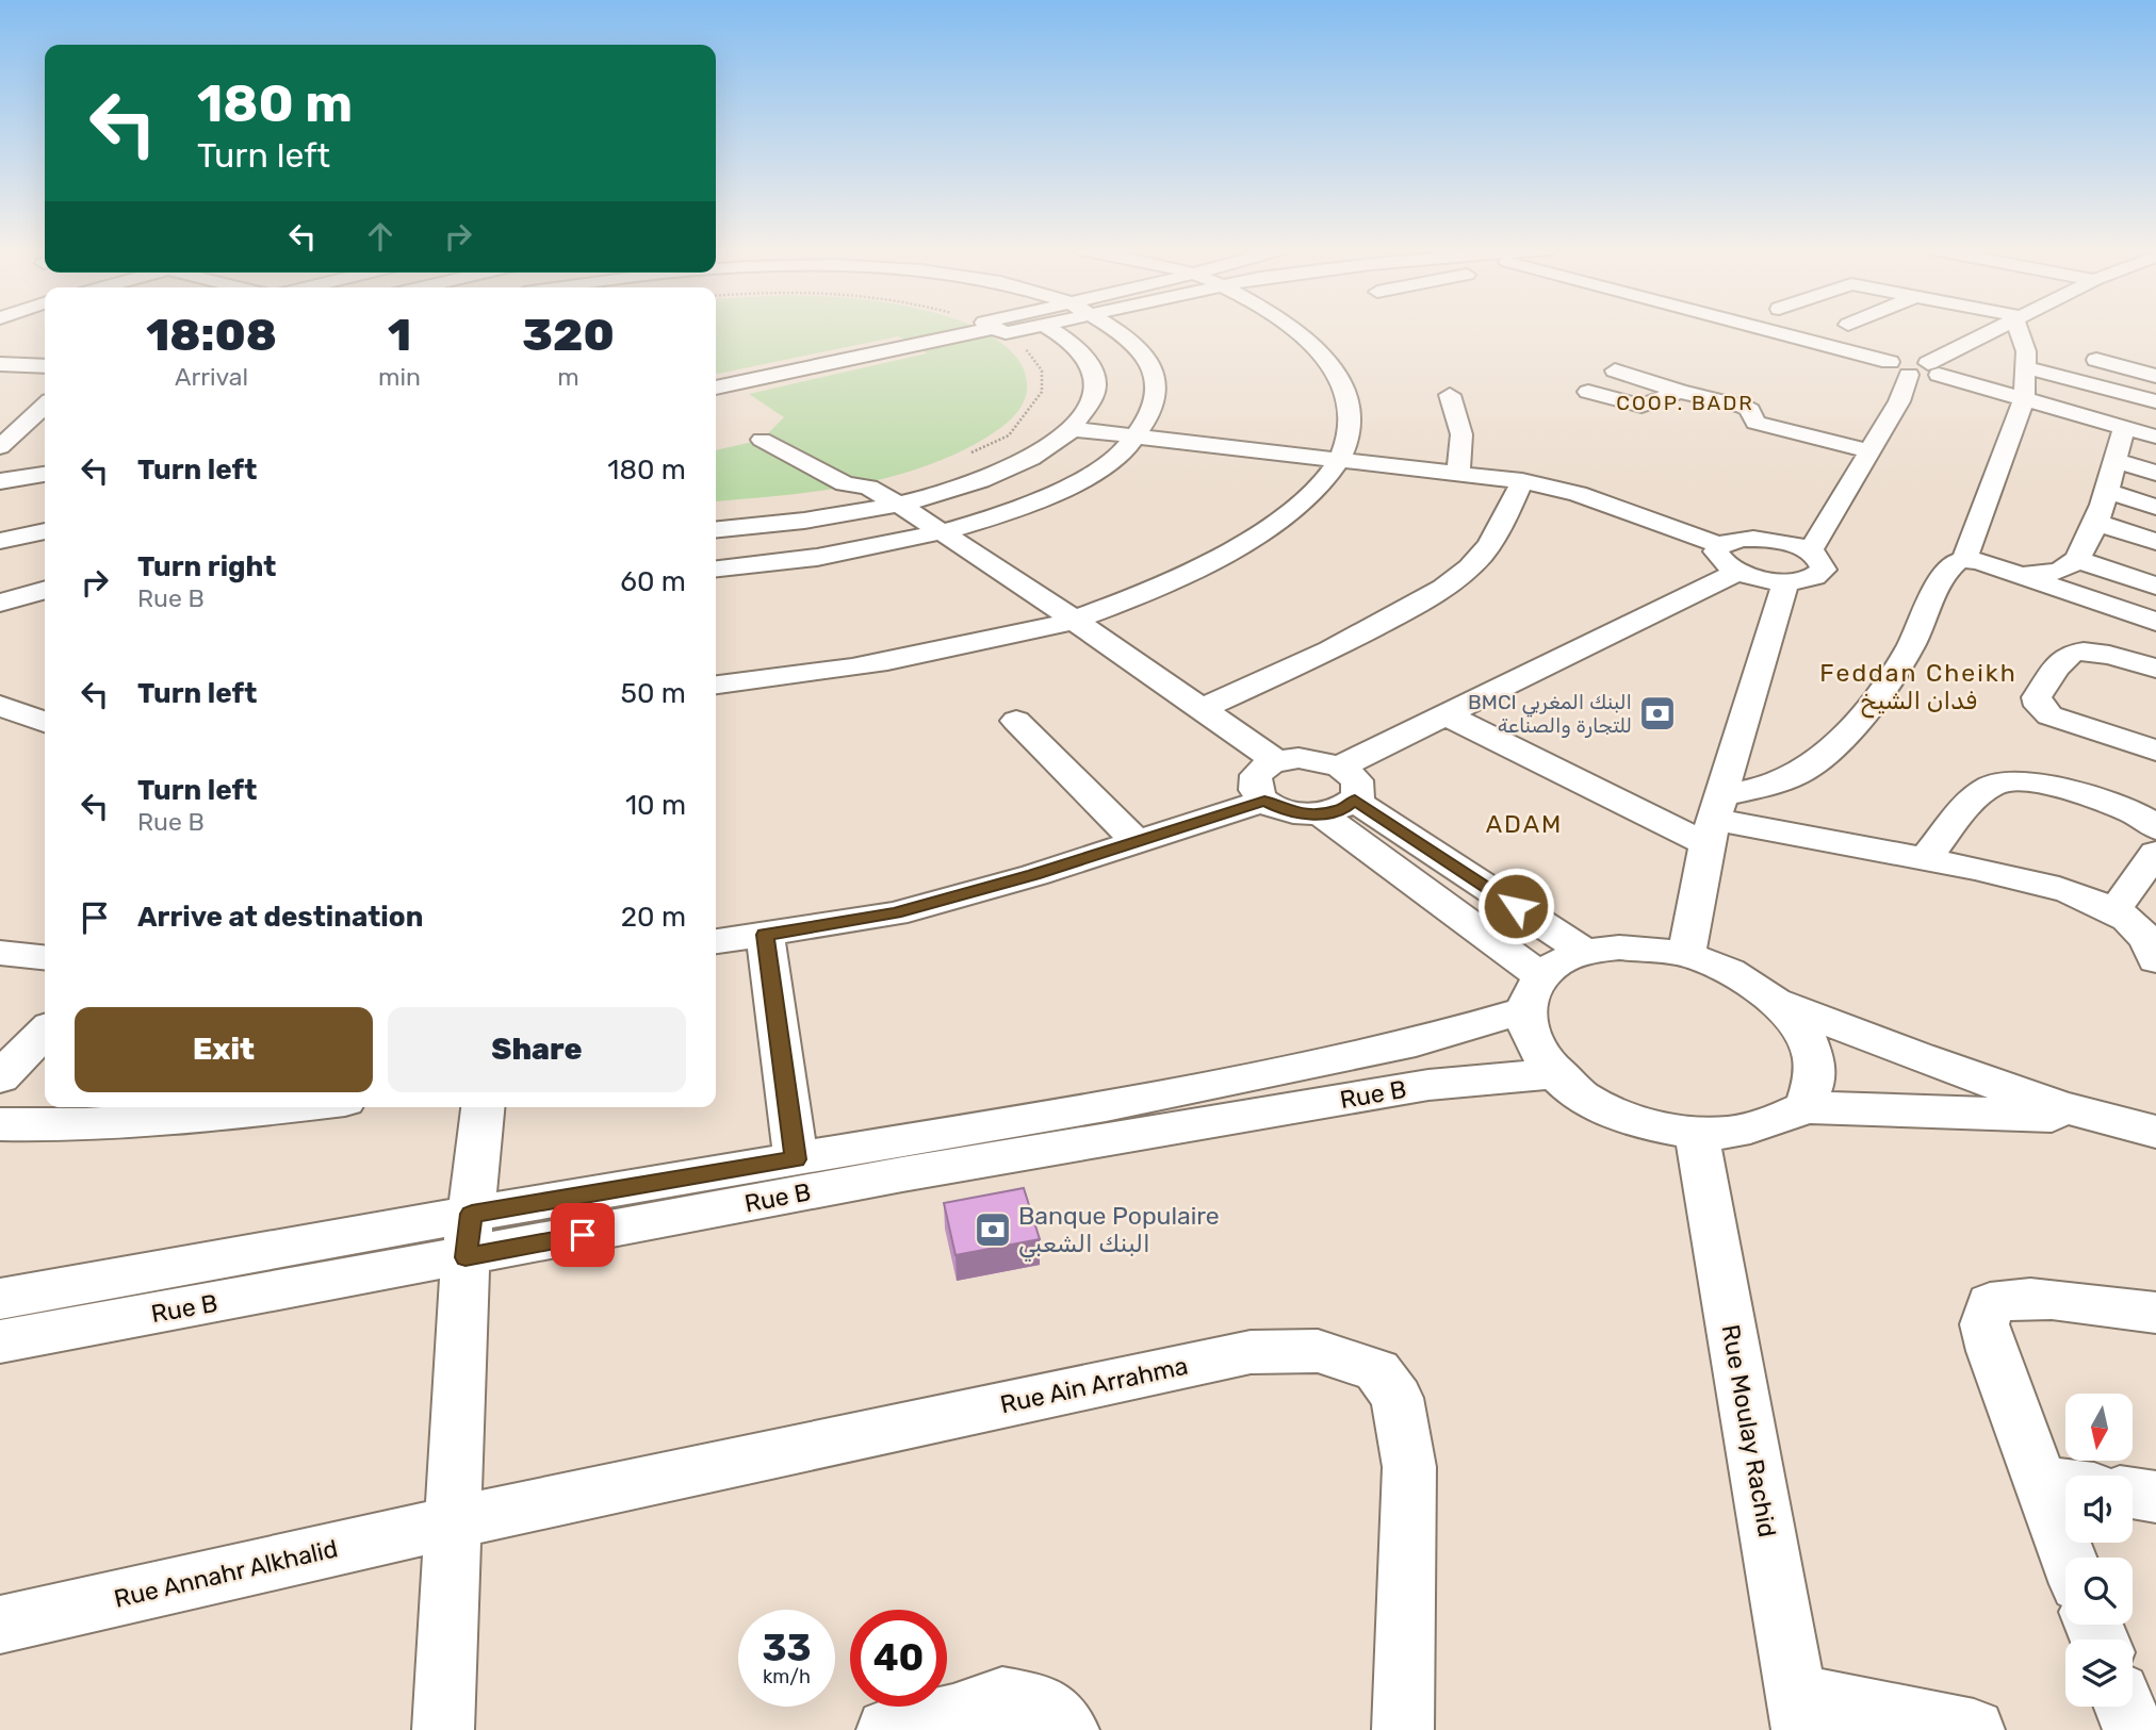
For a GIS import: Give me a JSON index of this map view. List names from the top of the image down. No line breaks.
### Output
{"streets":{"street":["Rue B","Rue Ain Arrahma","Rue Moulay Rachid","Rue Annahr Alkhalid"]},"crossings":[["Rue B","Rue Moulay Rachid"],["Rue Ain Arrahma","Rue Annahr Alkhalid"]],"districts":["COOP. BADR","Feddan Cheikh فدان الشيخ","ADAM"],"places":{"bank":["BMCI البنك المغربي للتجارة والصناعة","Banque Populaire البنك الشعبي"]},"north":"bottom","page":{"turn":["180 m","Turn left"],"eta":["18:08","Arrival","1","min","320","m"],"list":[{"name":"Turn left","value":"180 m"},{"name":"Turn right","note":"Rue B","value":"60 m"},{"name":"Turn left","value":"50 m"},{"name":"Turn left","note":"Rue B","value":"10 m"},{"name":"Arrive at destination","value":"20 m"}],"buttons":["Exit","Share"],"speed":"33 km/h","limit":"40"}}
